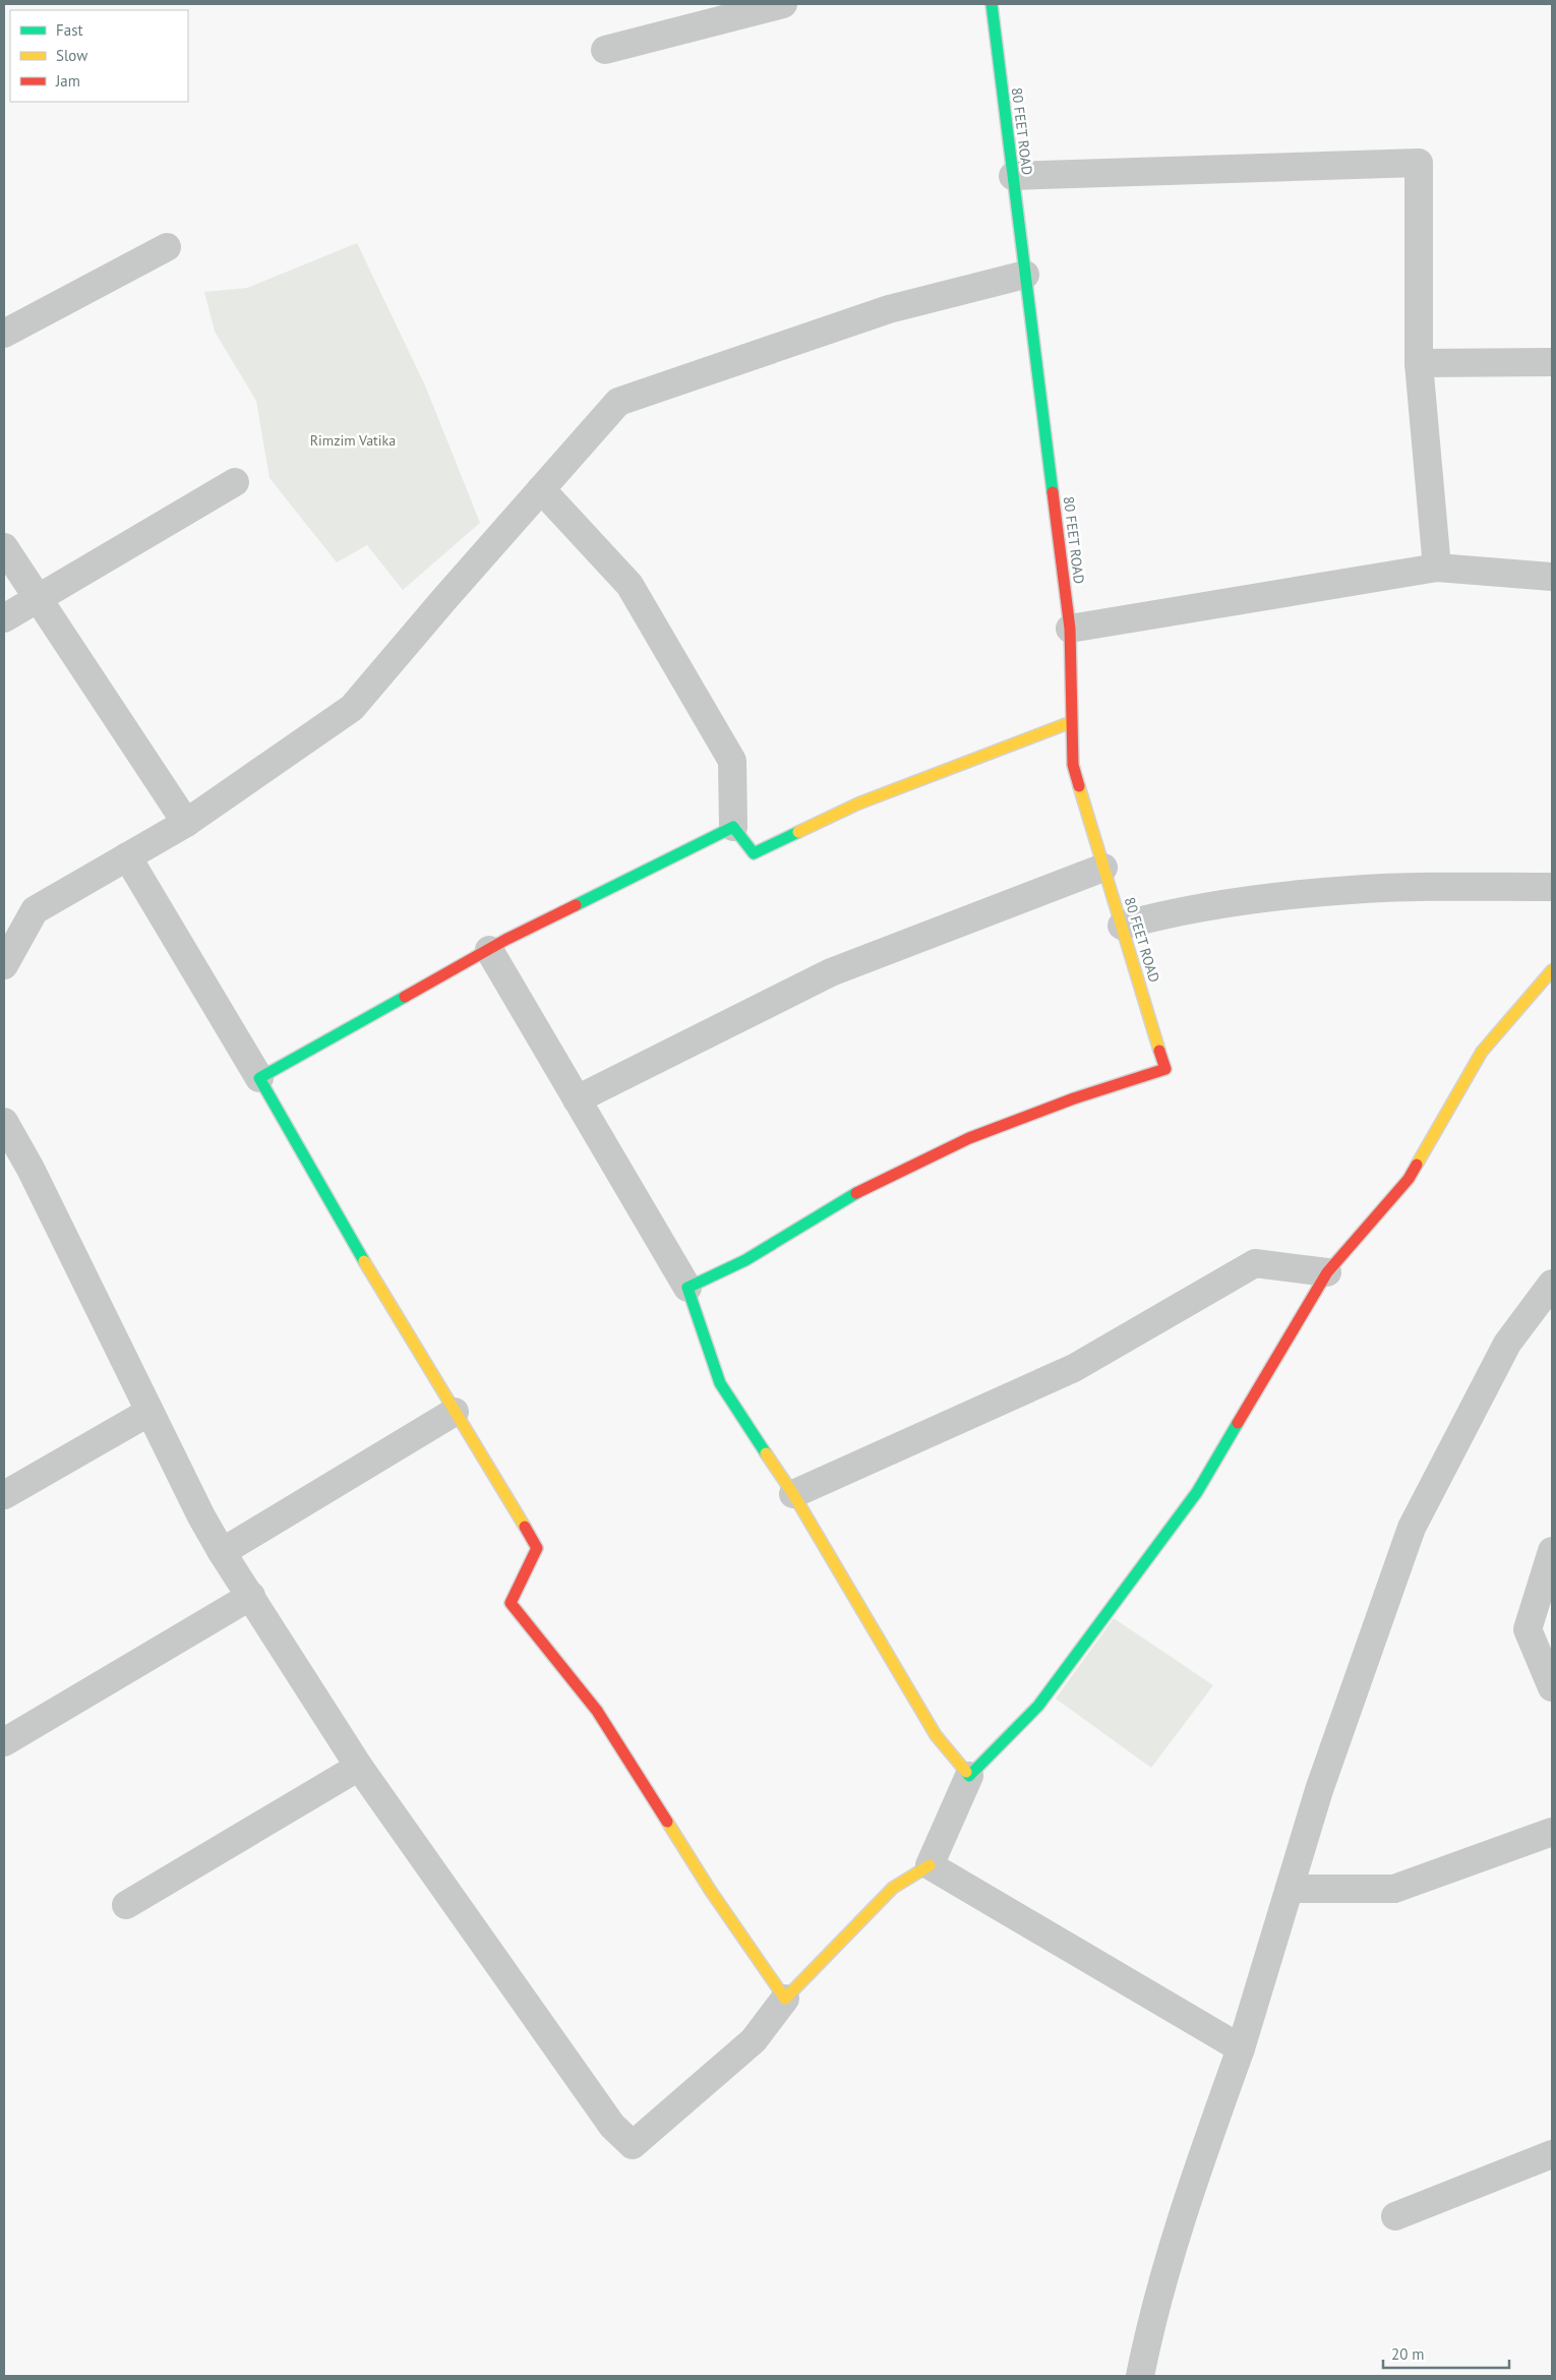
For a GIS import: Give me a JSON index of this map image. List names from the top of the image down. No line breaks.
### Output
{"streets":{"street":["80 FEET ROAD"]},"parks":["Rimzim Vatika"],"legend":["Fast","Slow","Jam"],"scale_bar":"20 m"}
